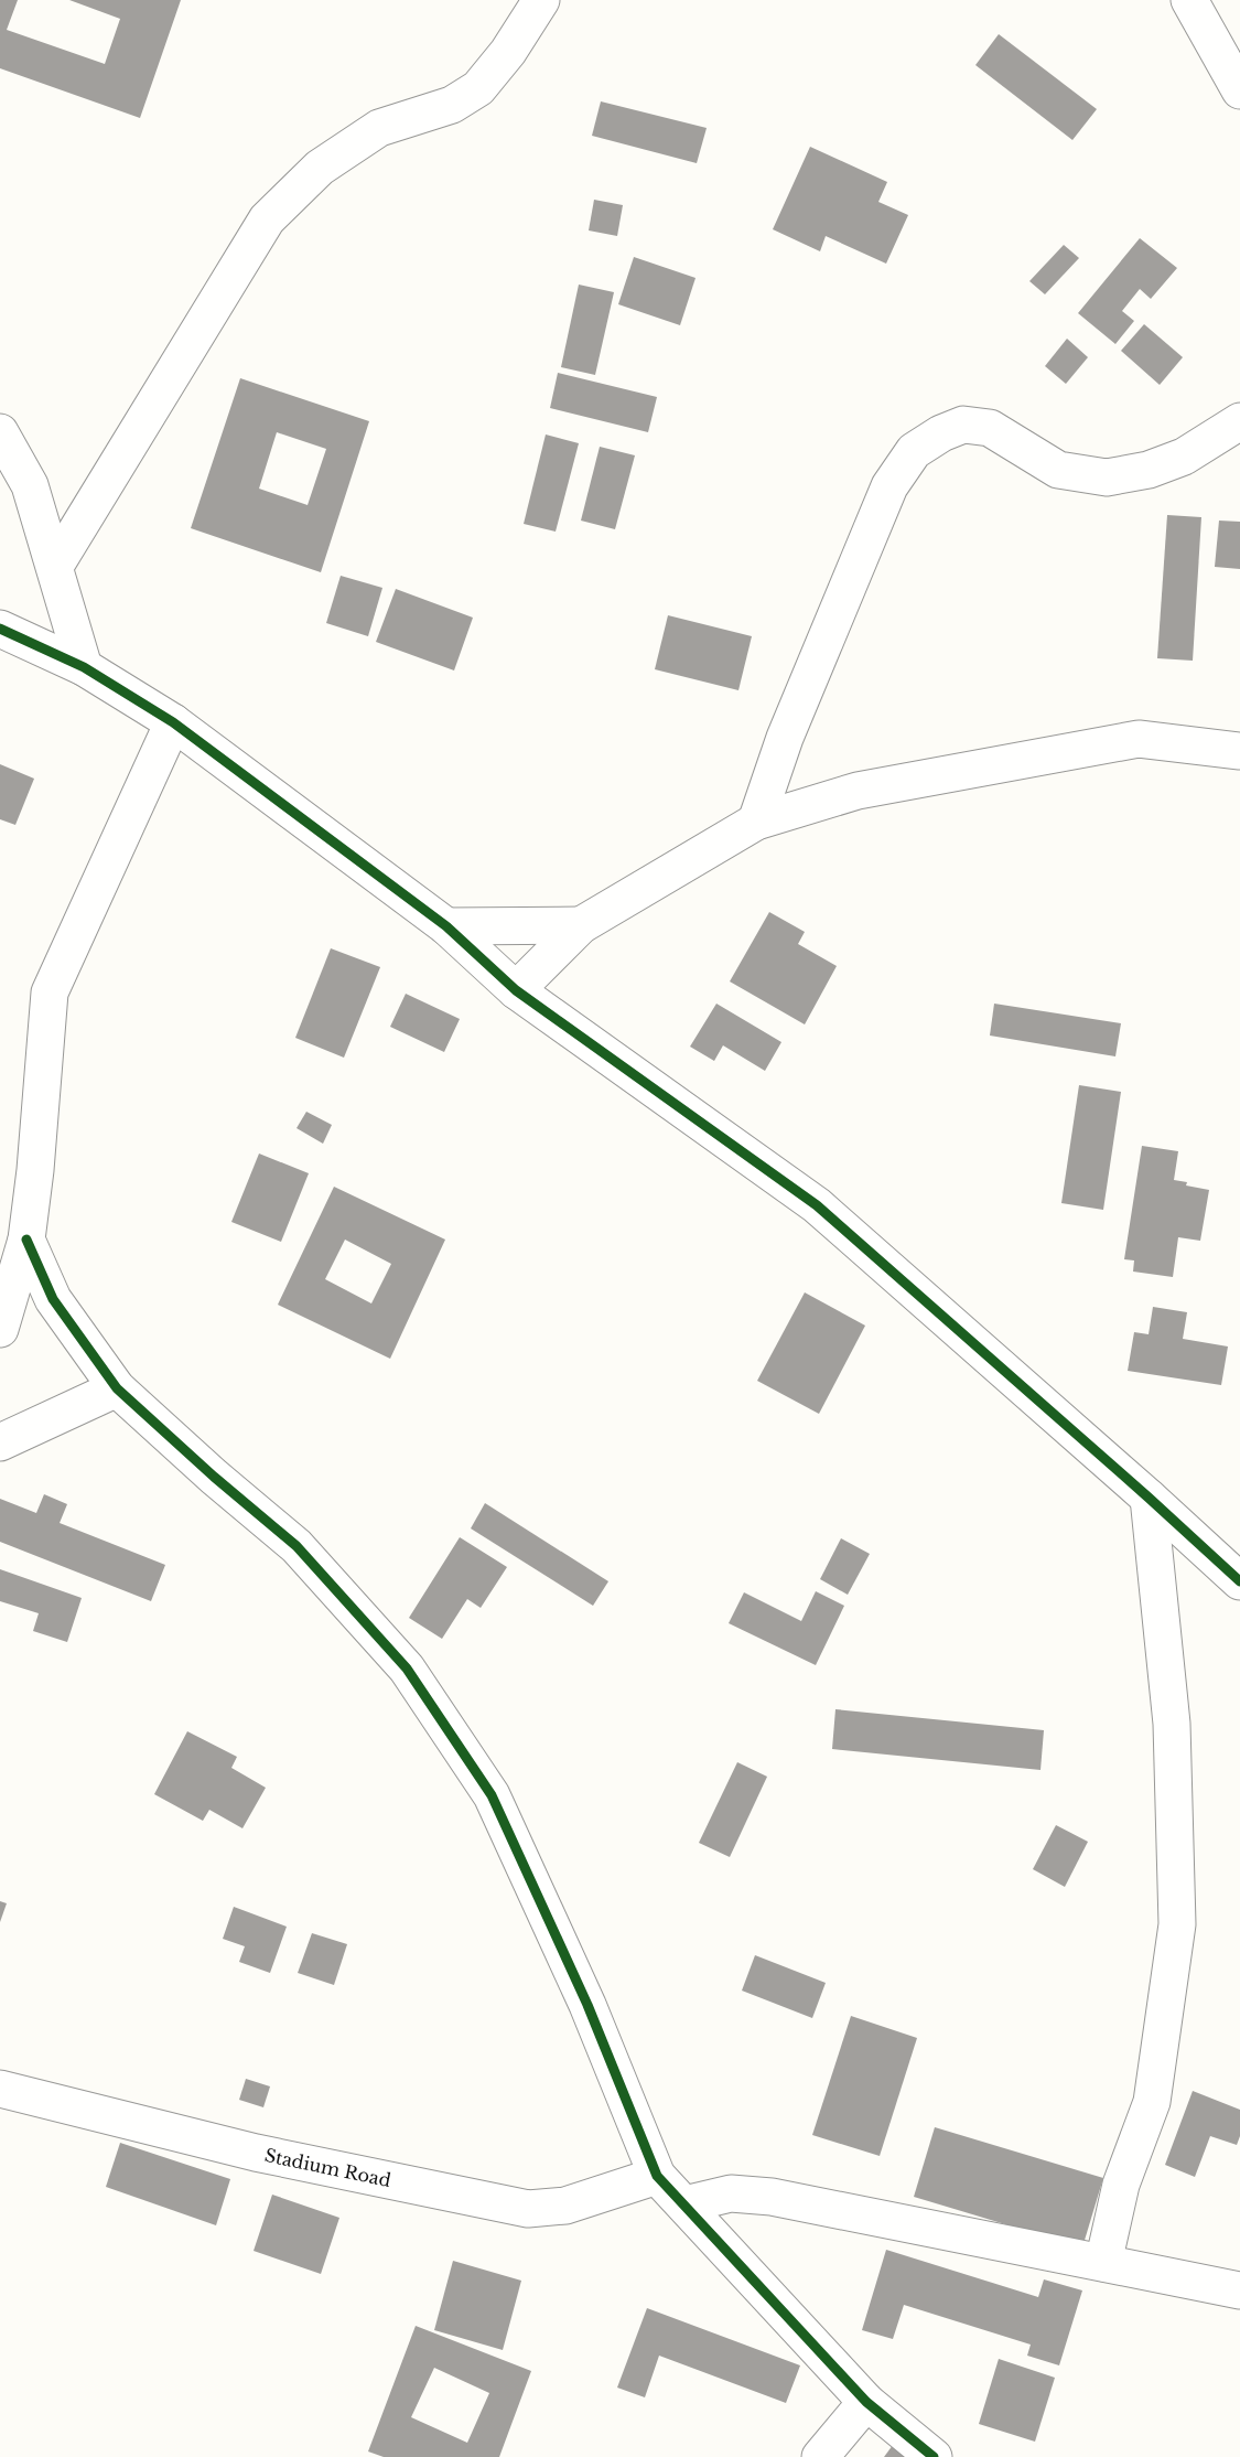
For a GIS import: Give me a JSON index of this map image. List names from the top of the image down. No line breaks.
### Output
{"streets":{"street":["Stadium Road"]}}
